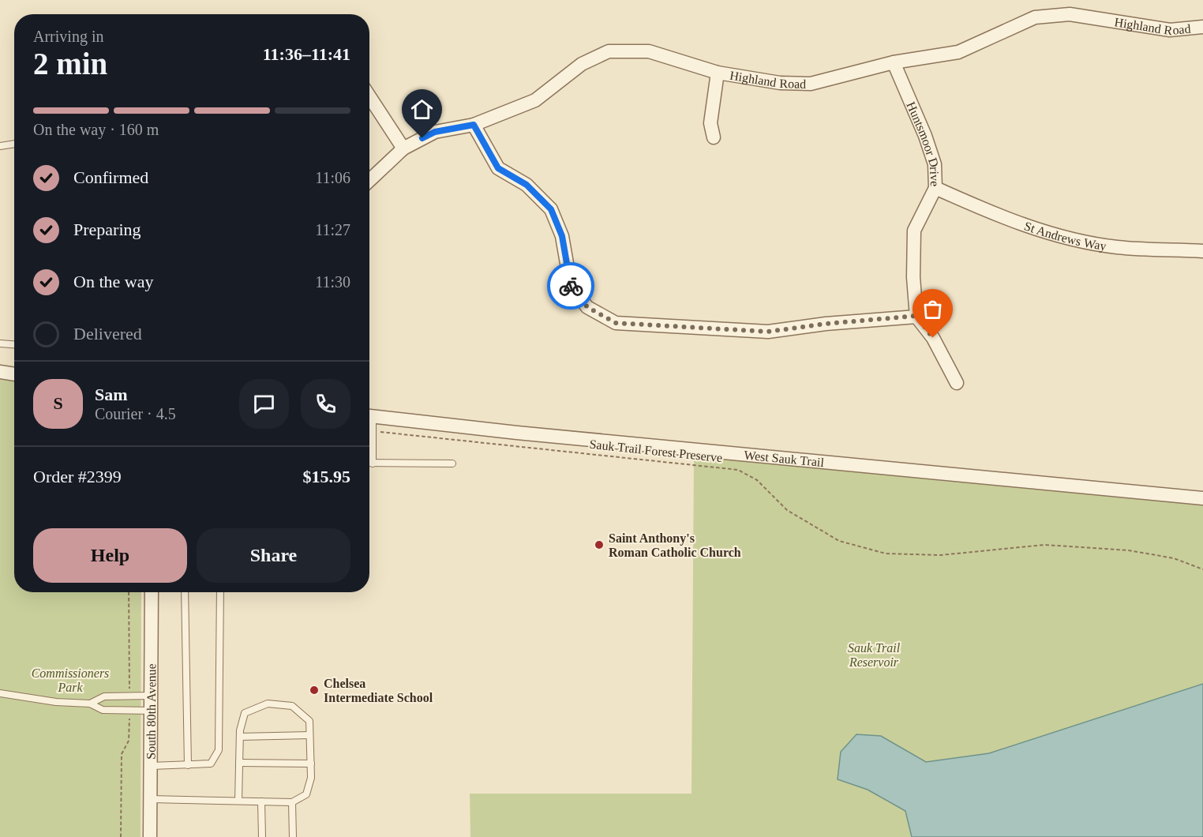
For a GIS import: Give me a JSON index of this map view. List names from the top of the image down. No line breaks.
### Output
{"streets":{"street":["Highland Road","Huntsmoor Drive","St Andrews Way","West Sauk Trail","South 80th Avenue"],"path":["Sauk Trail Forest Preserve"]},"crossings":[["Highland Road","Huntsmoor Drive"],["Huntsmoor Drive","St Andrews Way"]],"parks":["Sauk Trail Reservoir","Commissioners Park"],"places":["Saint Anthony's Roman Catholic Church","Chelsea Intermediate School"],"page":{"heading":["2 min","Arriving in","11:36–11:41"],"panel":["Sam","Courier · 4.5","Order #2399","$15.95"],"bar":"On the way · 160 m","list":[["Confirmed","11:06"],["Preparing","11:27"],["On the way","11:30"],"Delivered"],"round":"S","buttons":["Help","Share"]}}
